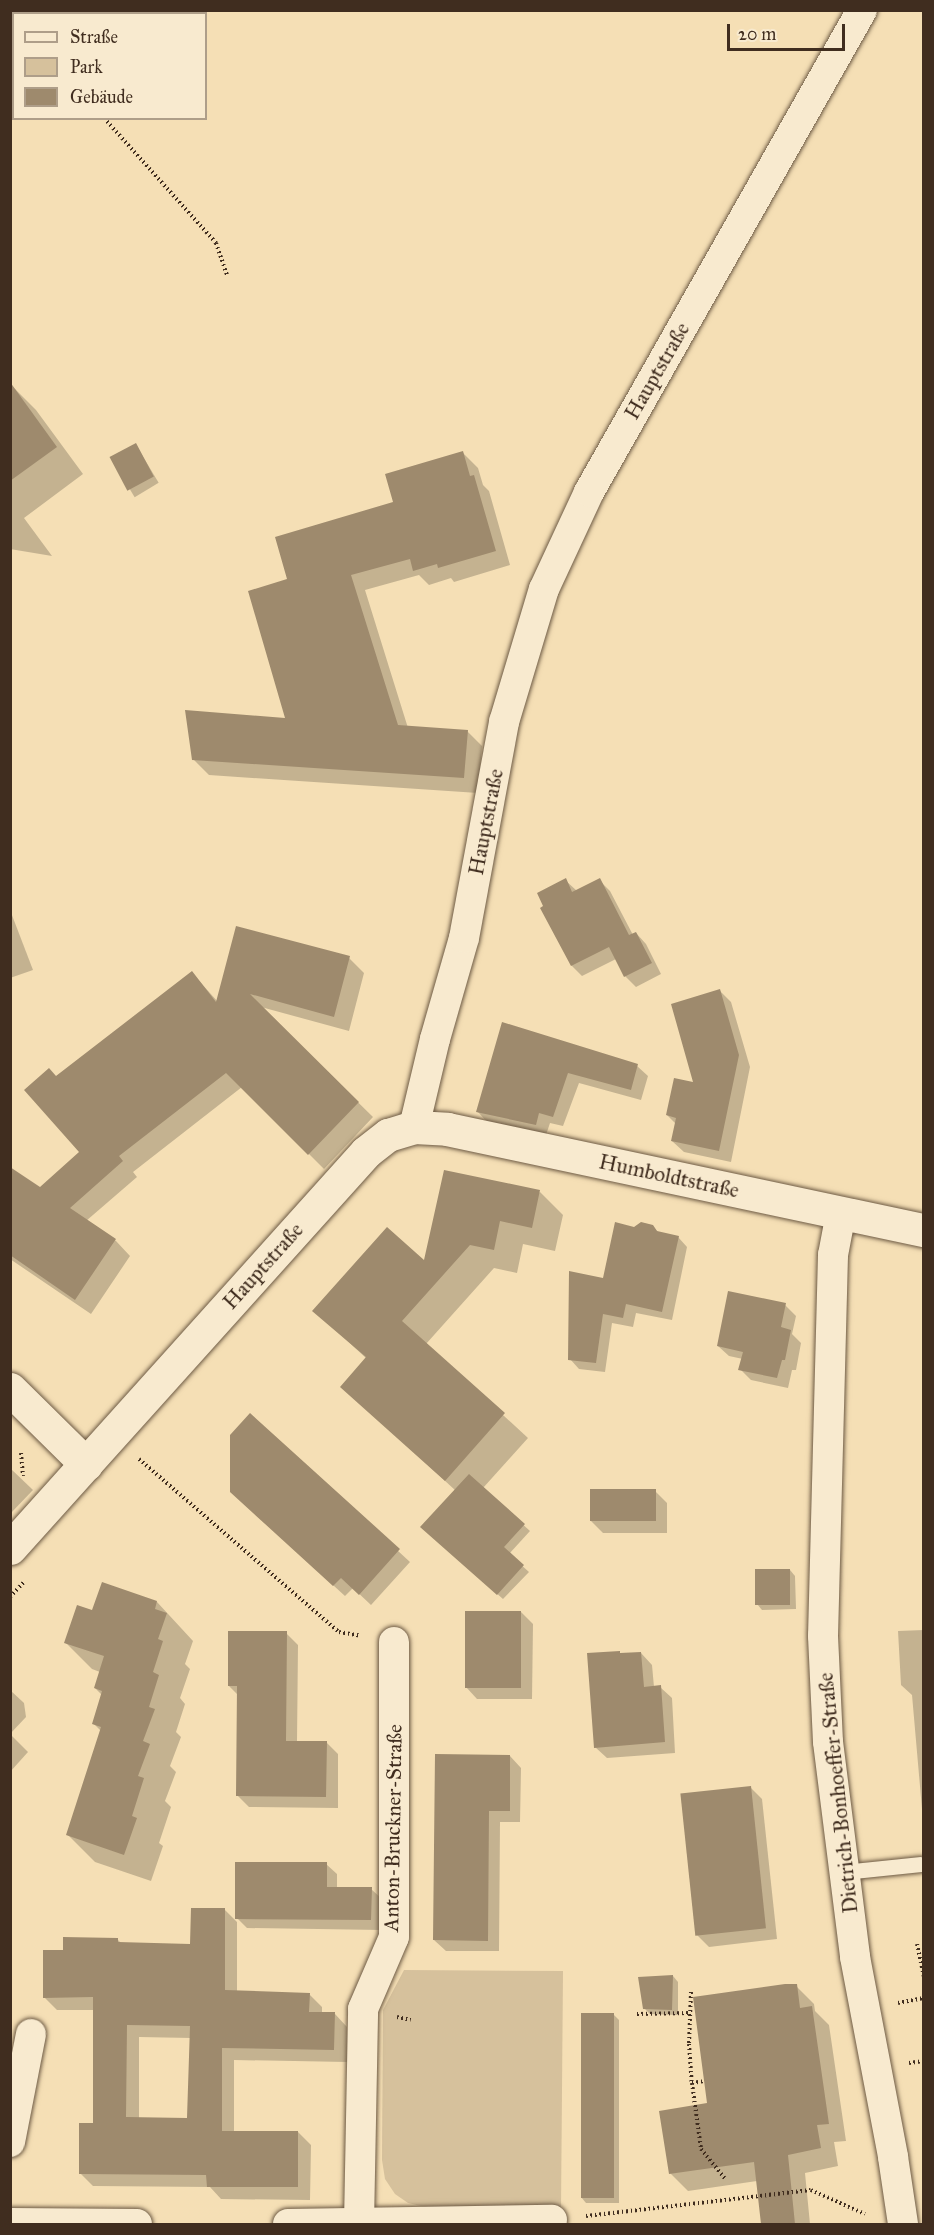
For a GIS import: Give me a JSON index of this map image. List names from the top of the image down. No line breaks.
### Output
{"streets":{"street":["Hauptstraße","Humboldtstraße","Dietrich-Bonhoeffer-Straße","Anton-Bruckner-Straße"]},"crossings":[["Hauptstraße","Humboldtstraße"],["Humboldtstraße","Dietrich-Bonhoeffer-Straße"]],"legend":["Straße","Park","Gebäude"],"scale_bar":"20 m"}
